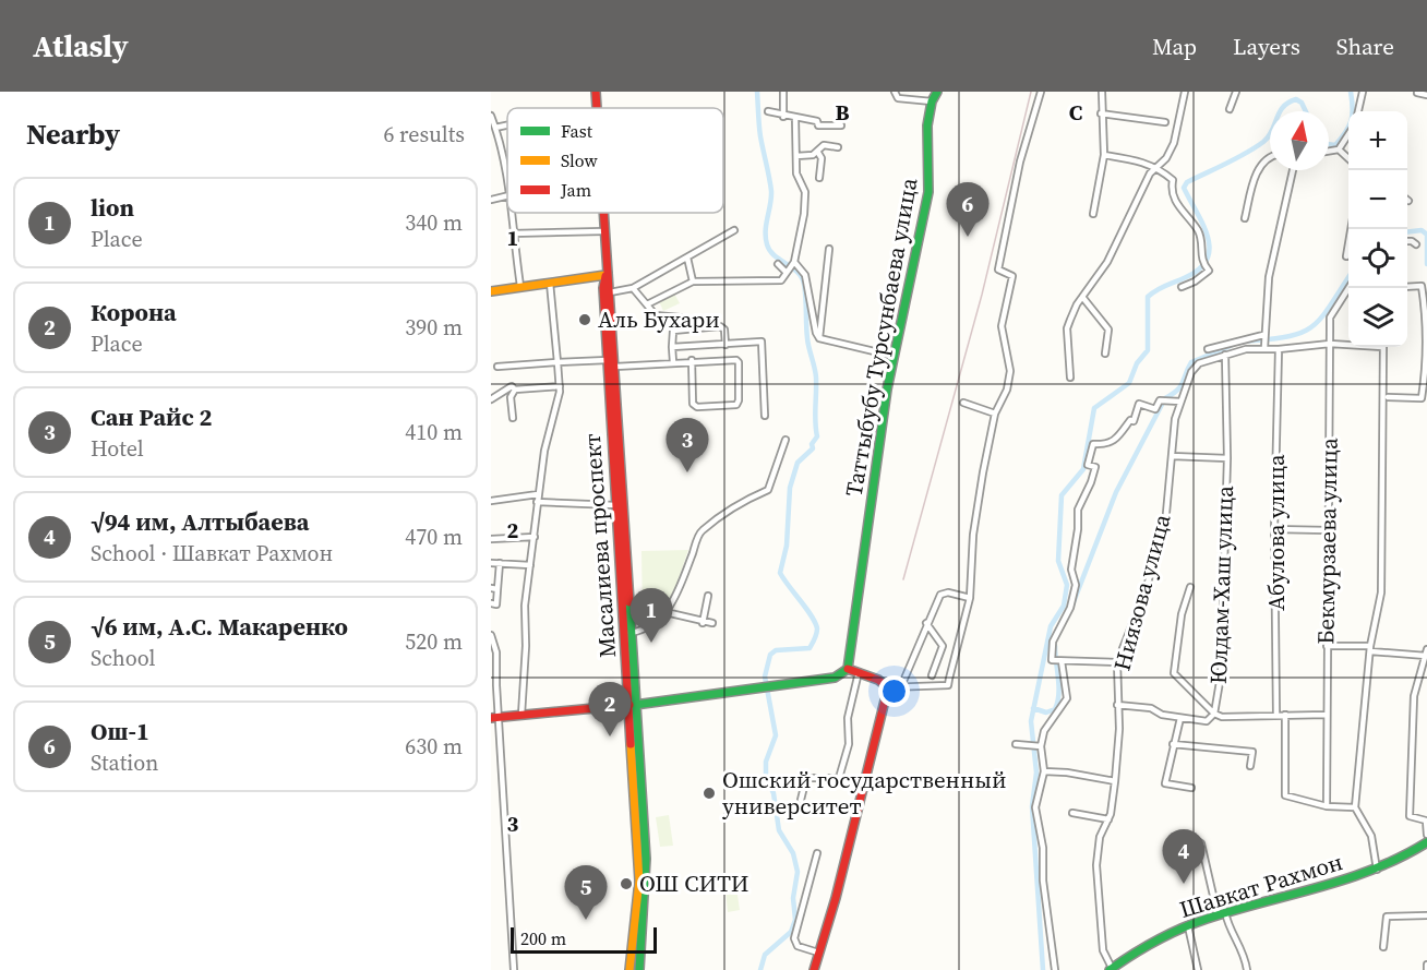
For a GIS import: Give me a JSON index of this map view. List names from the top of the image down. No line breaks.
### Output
{"streets":{"main road":["Таттыбубу Турсунбаева улица","Масалиева проспект","Шавкат Рахмон"],"street":["Абулова улица","Бекмурзаева улица","Юлдам-Хаш улица","Ниязова улица"]},"crossings":[["Абулова улица","Ниязова улица"],["Бекмурзаева улица","Ниязова улица"],["Юлдам-Хаш улица","Ниязова улица"],["Ниязова улица","Шавкат Рахмон"]],"places":["Аль Бухари","Ошский государственный университет","ОШ СИТИ"],"legend":["Fast","Slow","Jam"],"scale_bar":"200 m","north":"top","page":{"header":"Atlasly","nav":["Map","Layers","Share"],"heading":["Nearby","6 results"],"map_buttons":["+","−"],"list":[{"mark":"1","name":"lion","note":"Place","value":"340 m"},{"mark":"2","name":"Корона","note":"Place","value":"390 m"},{"mark":"3","name":"Сан Райс 2","note":"Hotel","value":"410 m"},{"mark":"4","name":"√94 им, Алтыбаева","note":"School · Шавкат Рахмон","value":"470 m"},{"mark":"5","name":"√6 им, А.С. Макаренко","note":"School","value":"520 m"},{"mark":"6","name":"Ош-1","note":"Station","value":"630 m"}],"pins":["6","3","1","2","4","5"],"scale":"200 m"},"grid":{"columns":["B","C"],"rows":["1","2","3"]}}
